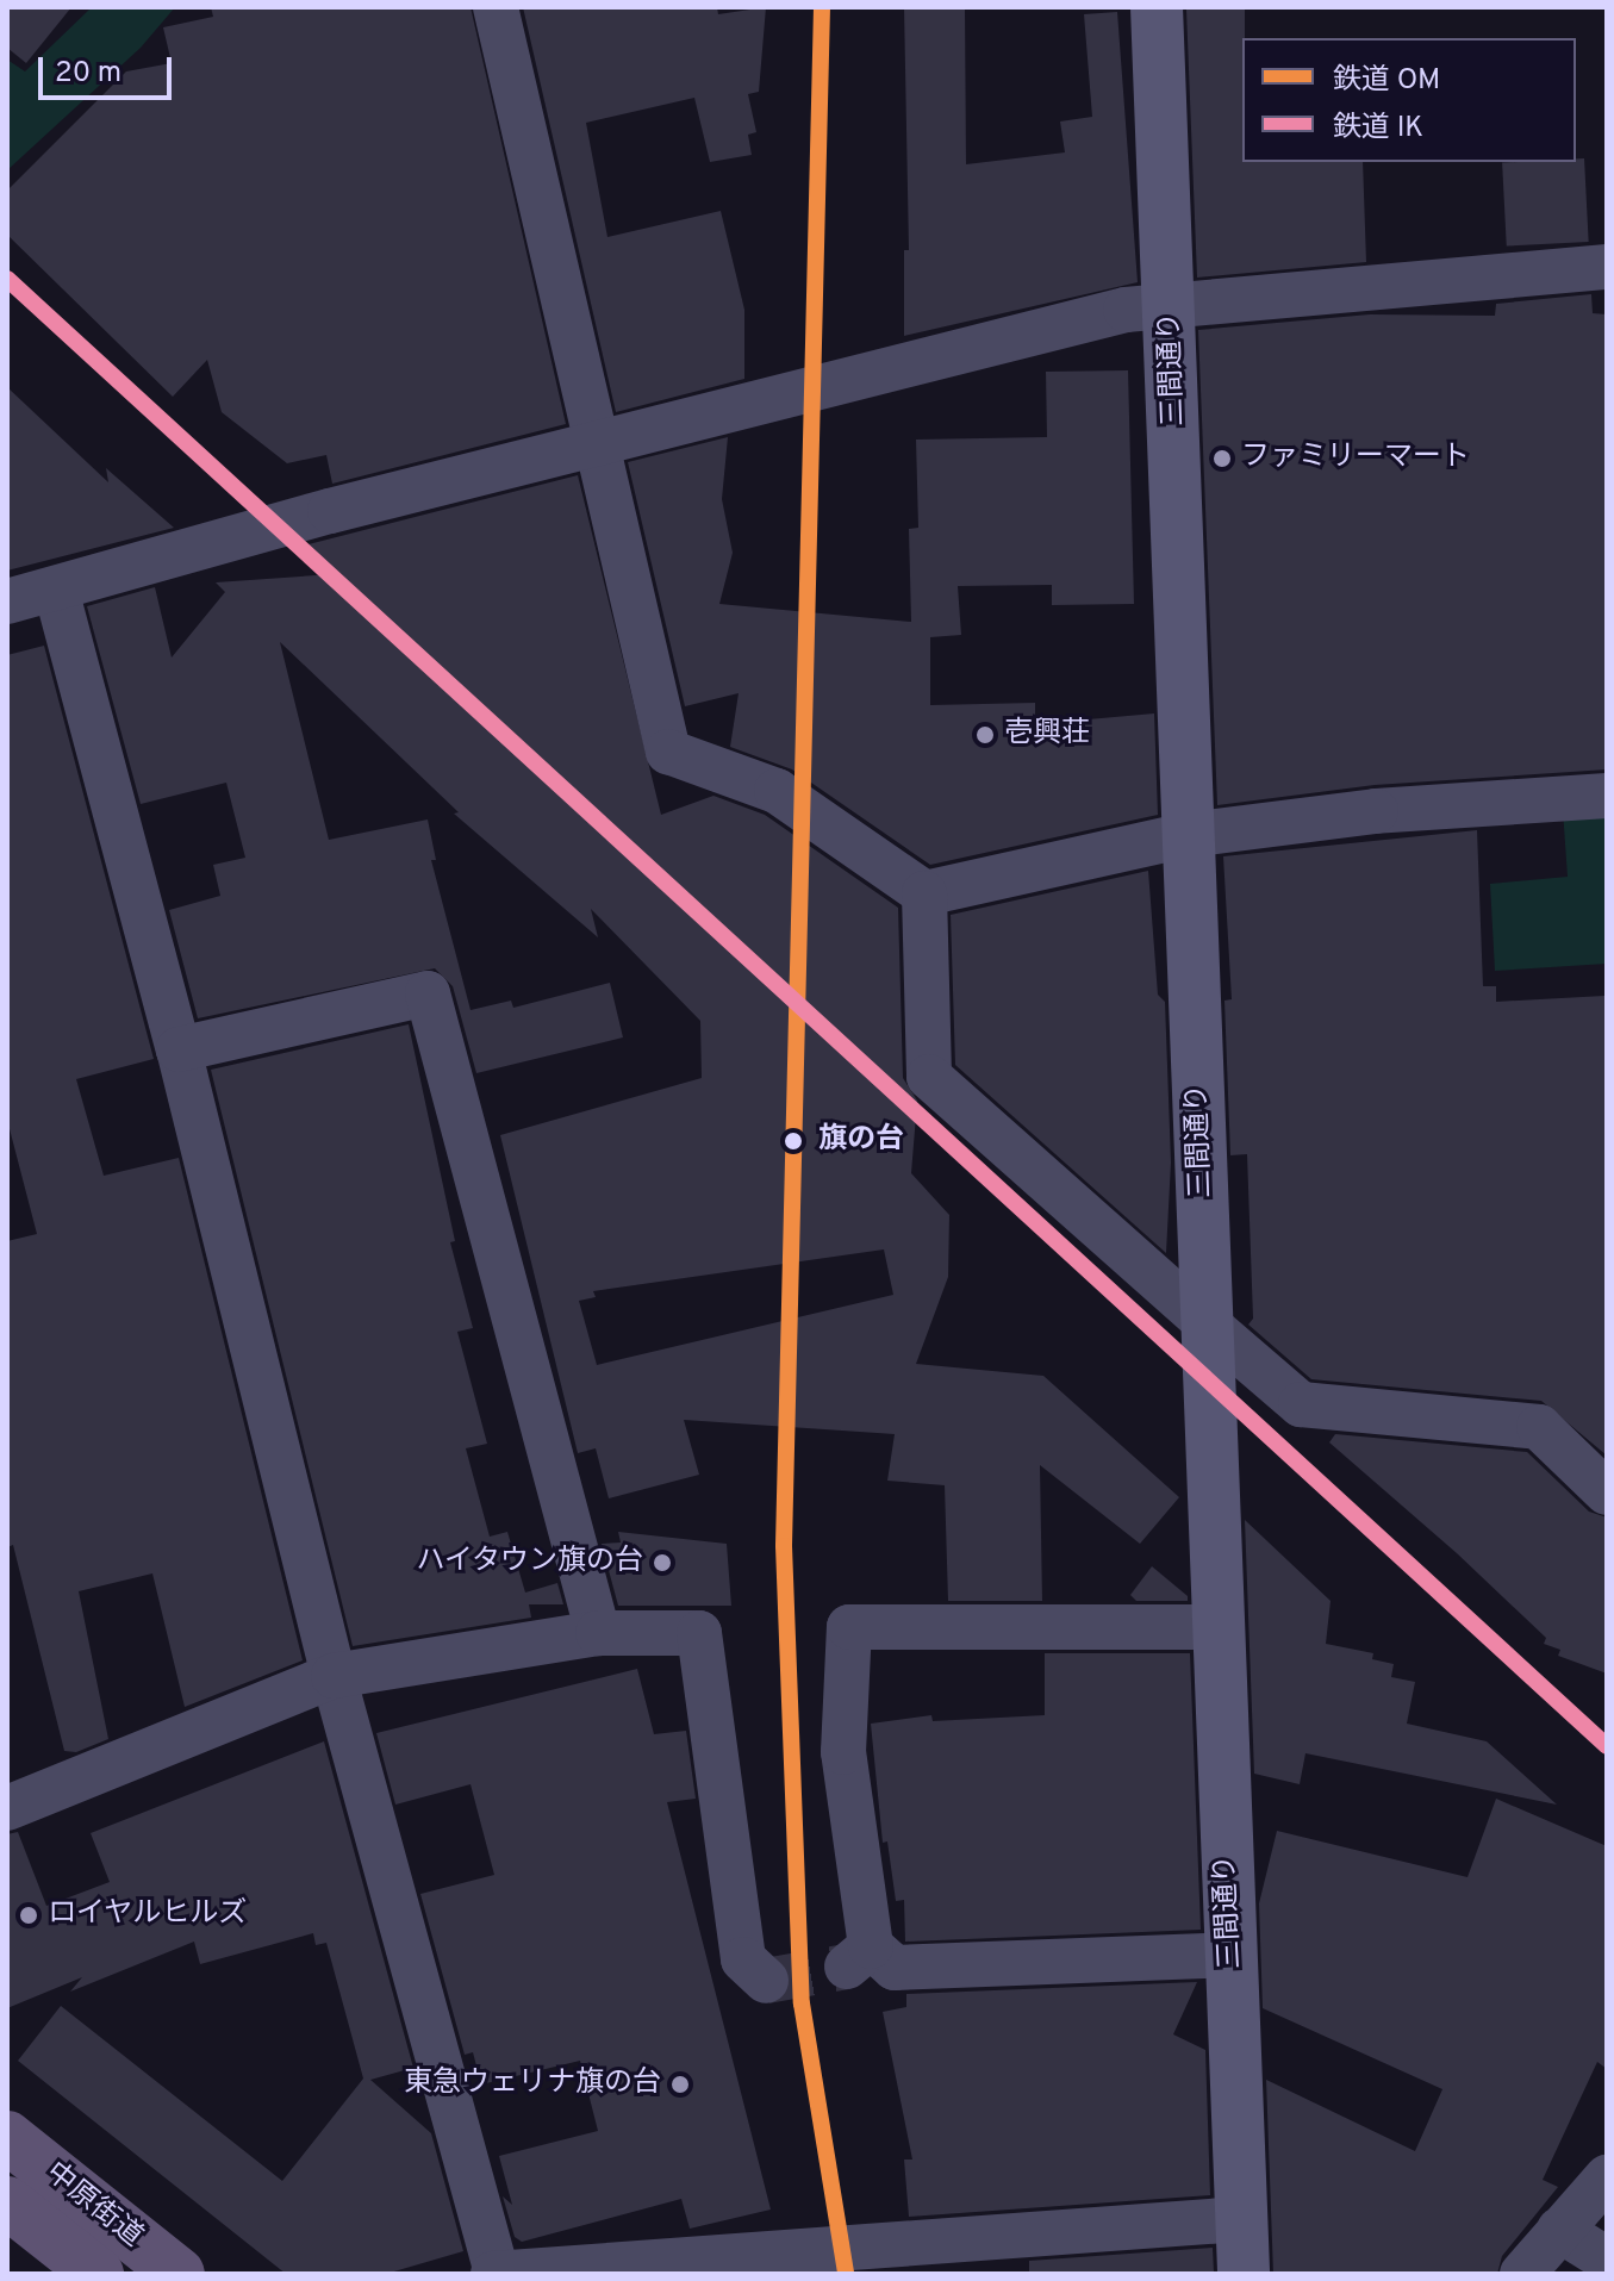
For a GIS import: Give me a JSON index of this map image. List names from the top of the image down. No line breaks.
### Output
{"streets":{"main road":["中原街道"],"street":["三間通り"]},"places":["ファミリーマート","壱興荘","旗の台","ハイタウン旗の台","ロイヤルヒルズ","東急ウェリナ旗の台"],"lines":["rail line OM","rail line IK"],"legend":["鉄道 OM","鉄道 IK"],"scale_bar":"20 m"}
